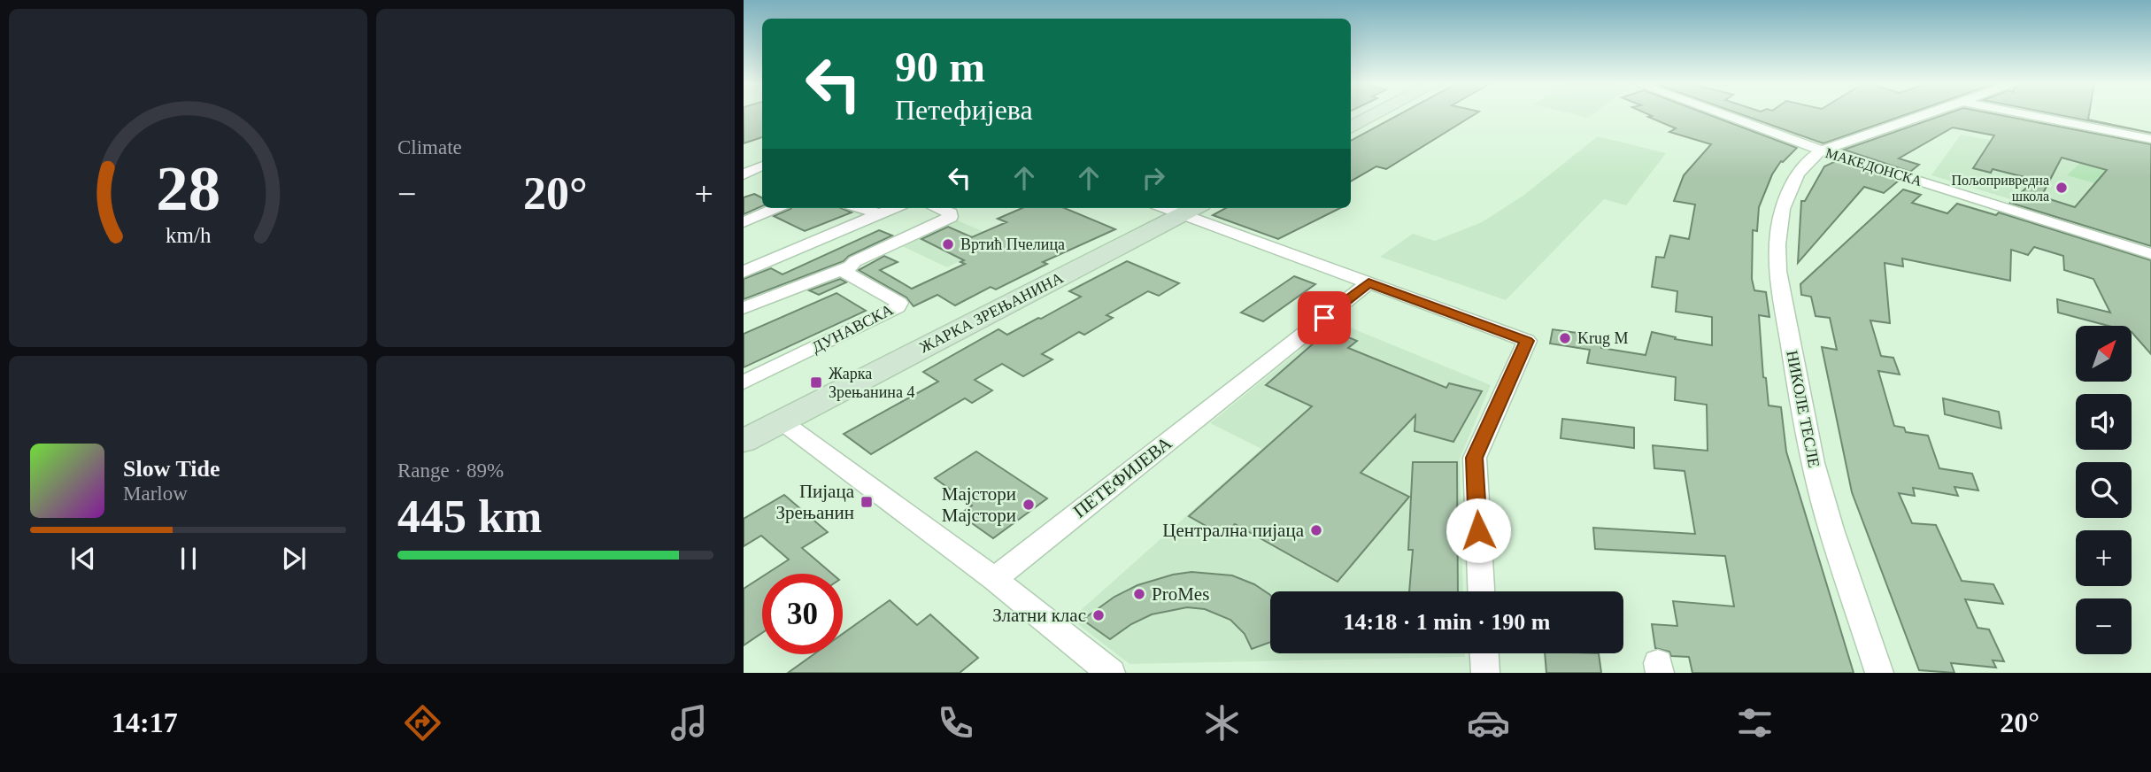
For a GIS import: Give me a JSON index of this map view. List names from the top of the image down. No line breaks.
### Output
{"streets":{"main road":["ЖАРКА ЗРЕЊАНИНА"],"street":["МАКЕДОНСКА","ДУНАВСКА","НИКОЛЕ ТЕСЛЕ","ПЕТЕФИЈЕВА"]},"crossings":[["МАКЕДОНСКА","НИКОЛЕ ТЕСЛЕ"]],"places":{"other":["Пољопривредна школа","Вртић Пчелица","Krug M","Мајстори Мајстори","Централна пијаца","ProMes","Златни клас"],"transit":["Жарка Зрењанина 4","Пијаца Зрењанин"]},"north":"top right","page":{"tile":["Climate",["Range · 89%","445 km"]],"turn":["90 m","Петефијева"],"heat":["−","20°","+"],"map_buttons":["+","−"],"song":["Slow Tide","Marlow"],"limit":"30","trip":"14:18 · 1 min · 190 m","tabs":["14:17","20°"],"gauge":["28","km/h"]}}
